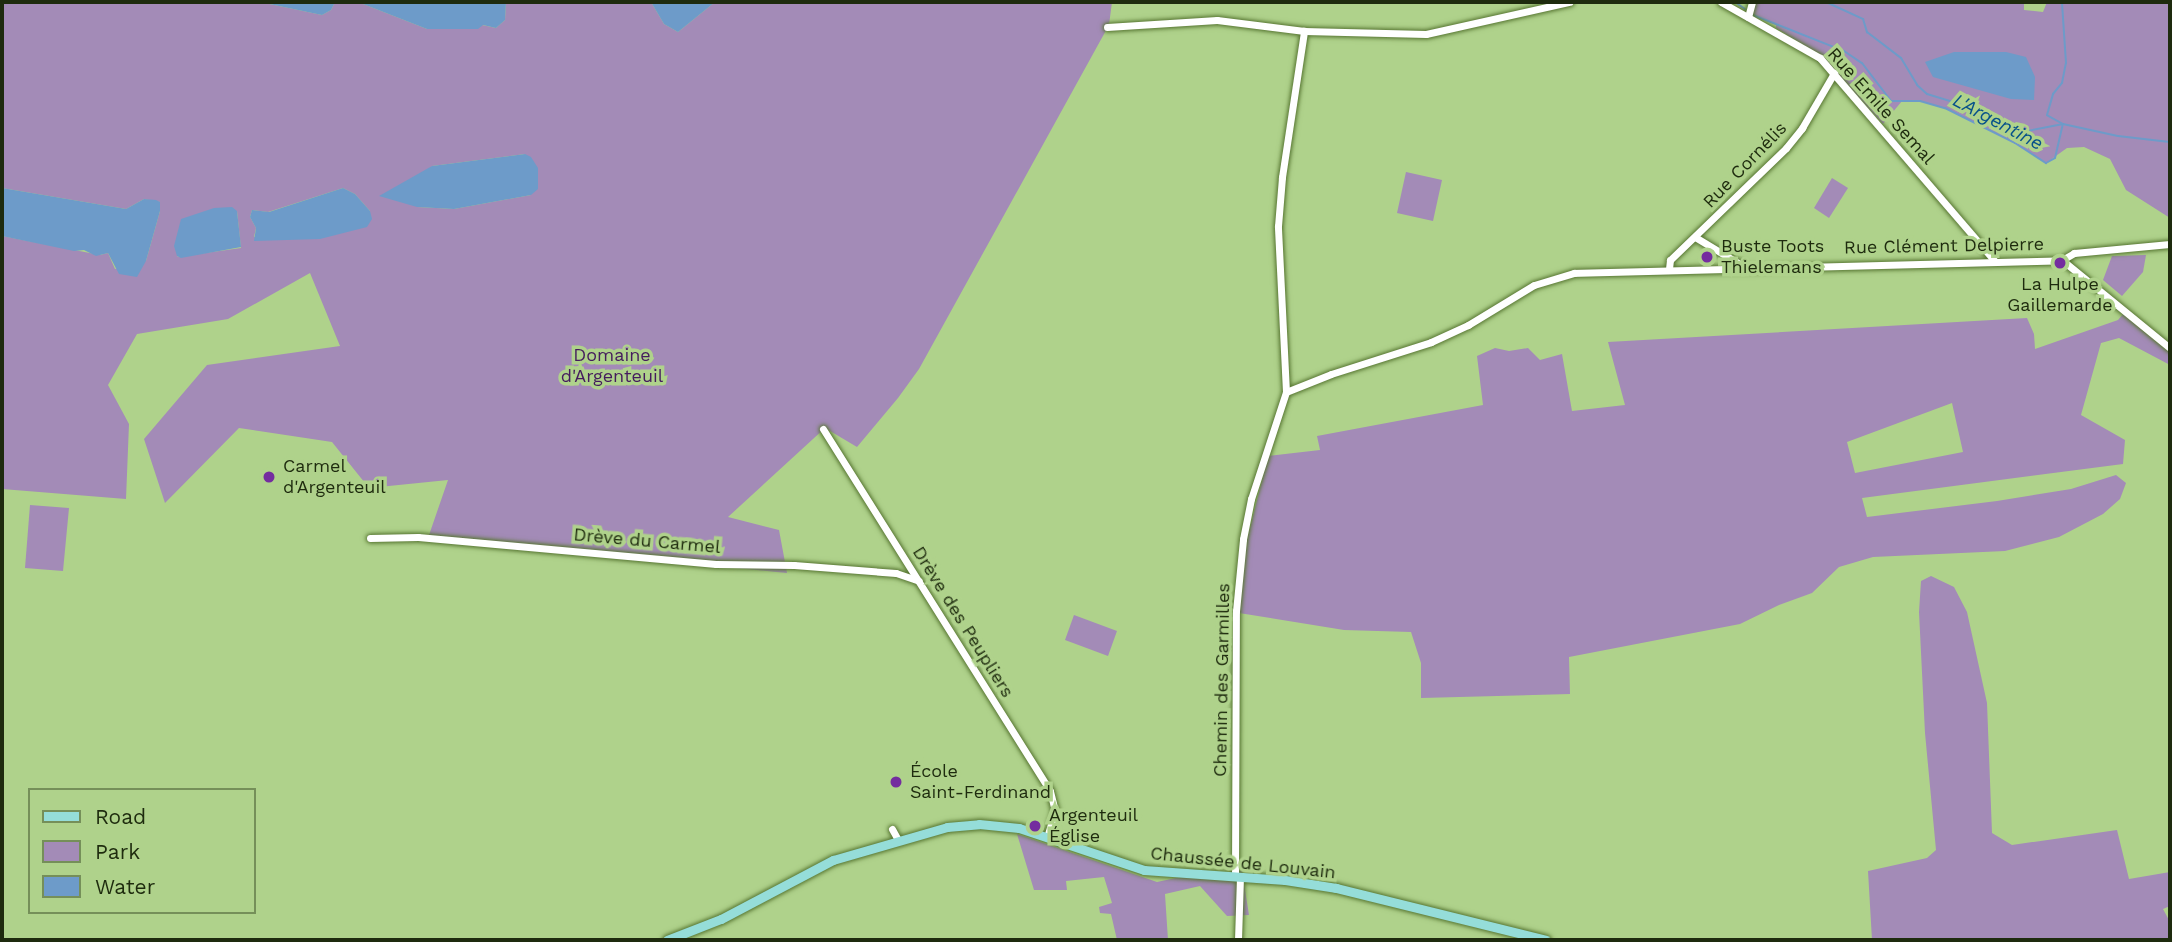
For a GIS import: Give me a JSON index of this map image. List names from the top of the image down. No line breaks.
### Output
{"streets":{"main road":["Chaussée de Louvain"],"street":["Rue Emile Semal","Rue Cornélis","Rue Clément Delpierre","Drève du Carmel","Drève des Peupliers","Chemin des Garmilles"]},"crossings":[["Rue Emile Semal","Rue Cornélis"],["Rue Emile Semal","Rue Clément Delpierre"],["Rue Cornélis","Rue Clément Delpierre"],["Rue Clément Delpierre","Chemin des Garmilles"],["Drève du Carmel","Drève des Peupliers"],["Drève des Peupliers","Chaussée de Louvain"],["Chemin des Garmilles","Chaussée de Louvain"]],"water":["L'Argentine"],"parks":["Domaine d'Argenteuil"],"places":["Buste Toots Thielemans","La Hulpe Gaillemarde","Carmel d'Argenteuil","École Saint-Ferdinand","Argenteuil Église"],"legend":["Road","Park","Water"]}
